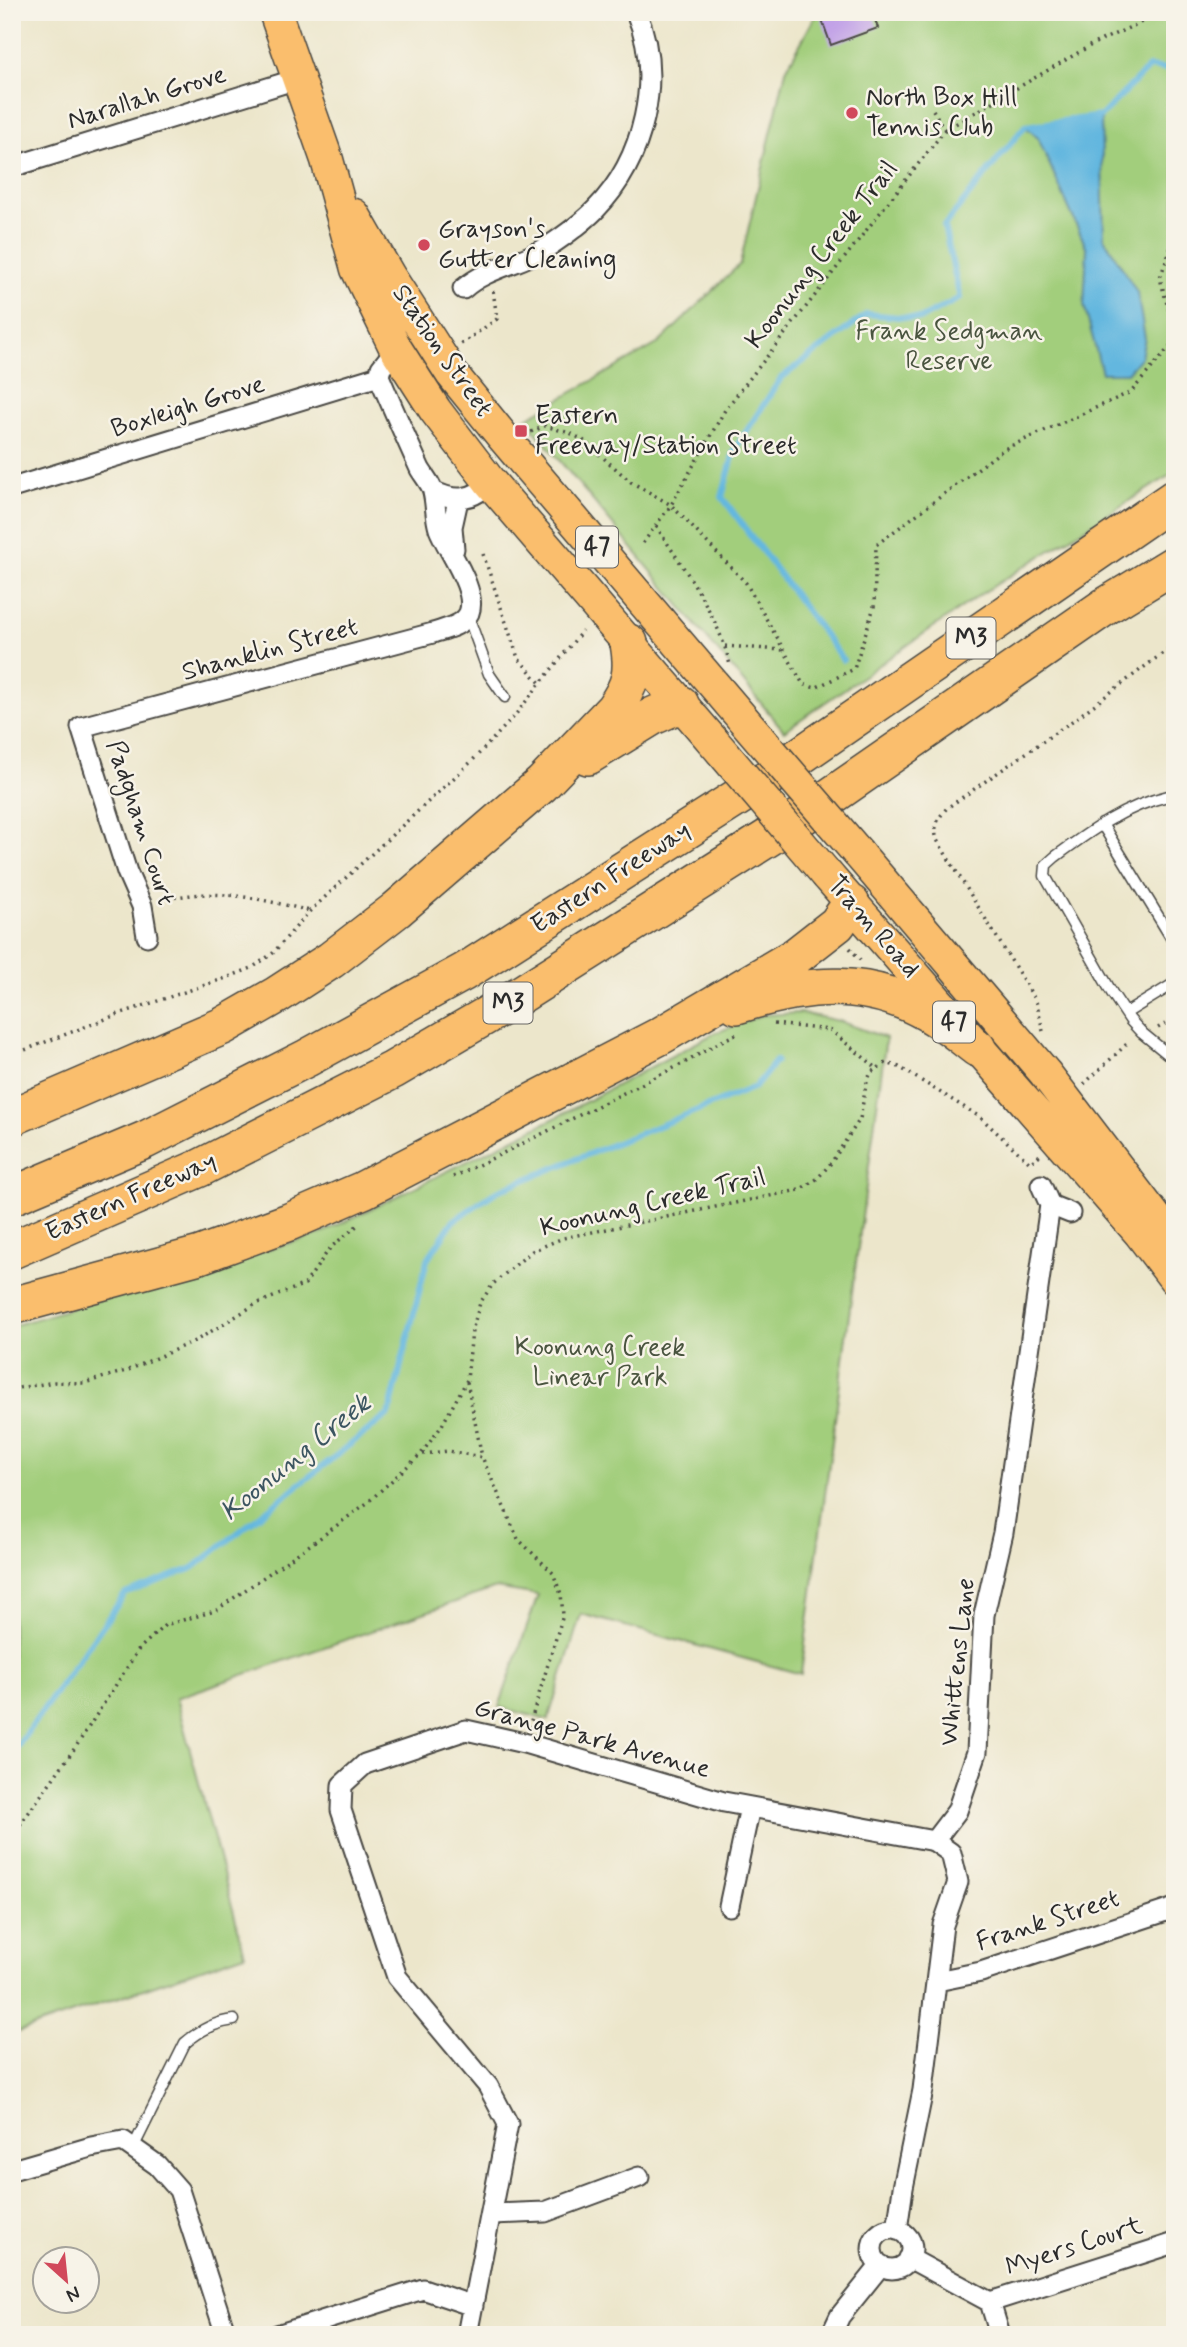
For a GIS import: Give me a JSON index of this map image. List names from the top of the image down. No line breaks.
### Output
{"streets":{"highway":["M3","Eastern Freeway"],"main road":["Station Street","47","Tram Road"],"street":["Narallah Grove","Boxleigh Grove","Shanklin Street","Padgham Court","Whittens Lane","Grange Park Avenue","Frank Street","Myers Court"],"path":["Koonung Creek Trail"]},"crossings":[["Narallah Grove","Station Street"],["Station Street","Boxleigh Grove"],["Station Street","Tram Road"],["Shanklin Street","Padgham Court"],["Whittens Lane","Grange Park Avenue"]],"water":["Koonung Creek"],"parks":["Frank Sedgman Reserve","Koonung Creek Linear Park"],"places":{"other":["North Box Hill Tennis Club","Grayson's Gutter Cleaning"],"transit":["Eastern Freeway/Station Street"]},"north":"bottom right"}
